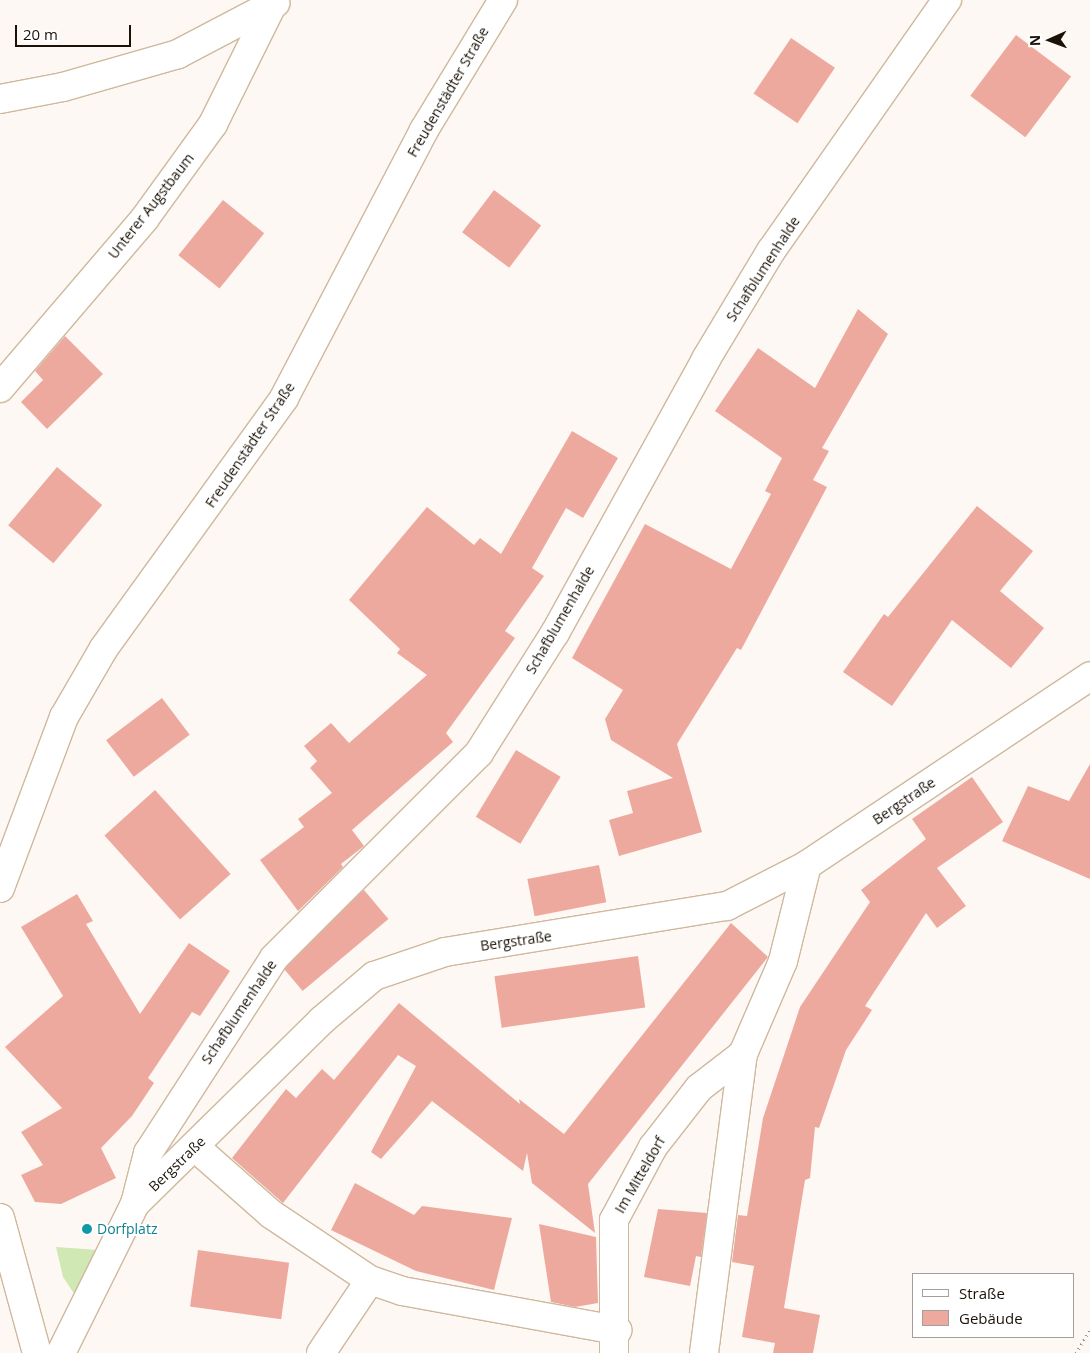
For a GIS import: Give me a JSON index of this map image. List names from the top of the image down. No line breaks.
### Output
{"streets":{"street":["Freudenstädter Straße","Unterer Augstbaum","Schafblumenhalde","Bergstraße","Im Mitteldorf"]},"crossings":[["Schafblumenhalde","Bergstraße"],["Bergstraße","Im Mitteldorf"]],"places":["Dorfplatz"],"legend":["Straße","Gebäude"],"scale_bar":"20 m","north":"left"}
